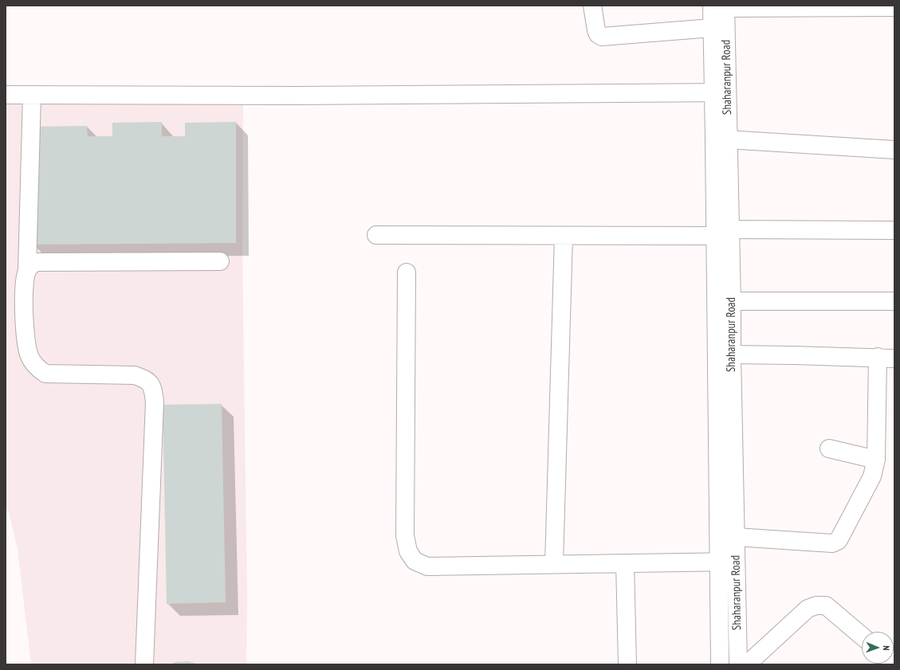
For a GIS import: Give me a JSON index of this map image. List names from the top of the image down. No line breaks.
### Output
{"streets":{"street":["Shaharanpur Road"]},"north":"right"}
